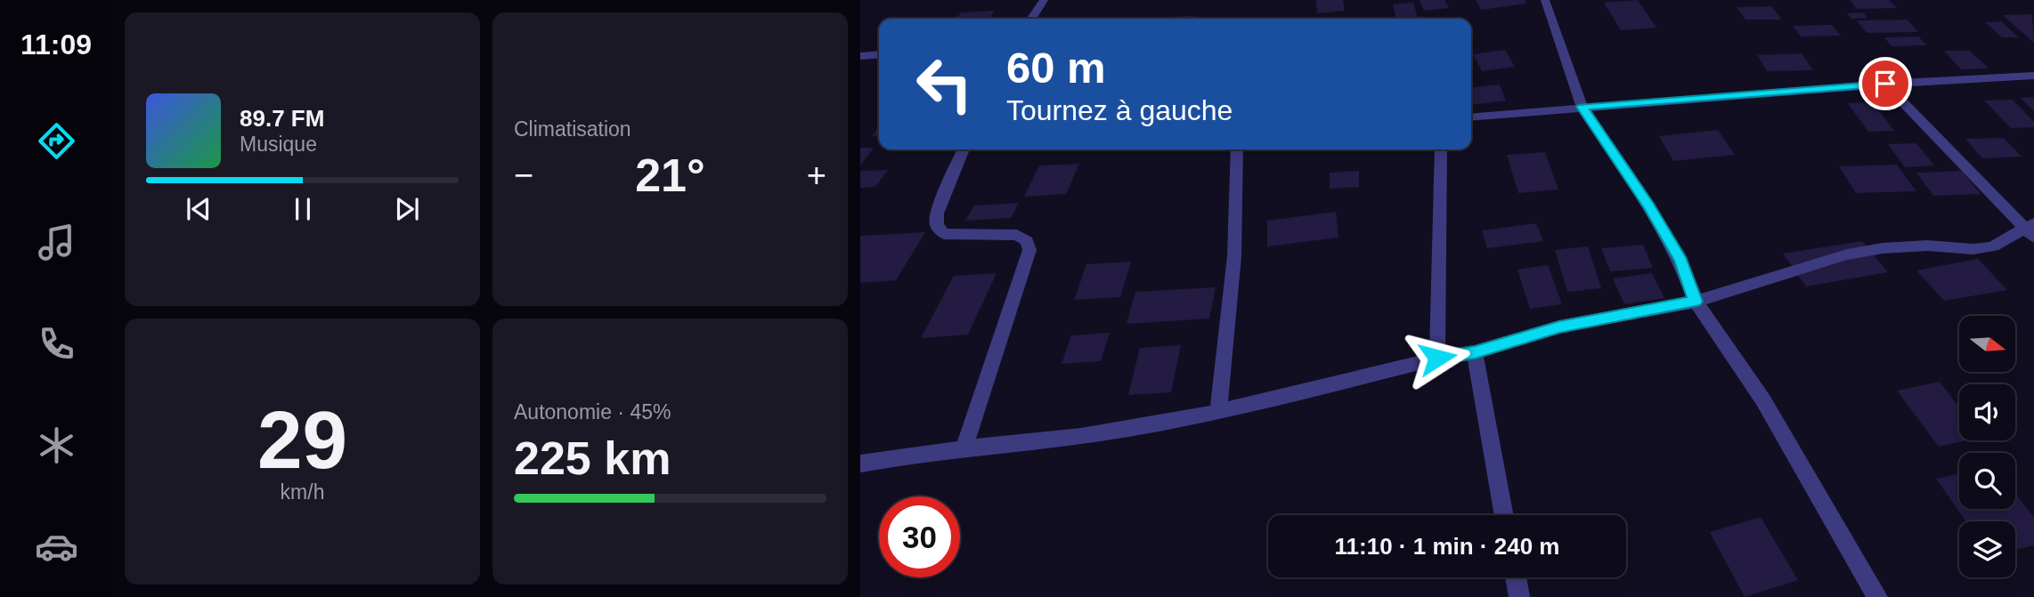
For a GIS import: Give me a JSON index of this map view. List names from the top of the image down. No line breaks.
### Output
{"north":"right","page":{"tabs":"11:09","tile":["Climatisation",["29","km/h"],["Autonomie · 45%","225 km"]],"turn":["60 m","Tournez à gauche"],"song":["89.7 FM","Musique"],"heat":["−","21°","+"],"limit":"30","trip":"11:10 · 1 min · 240 m"}}
